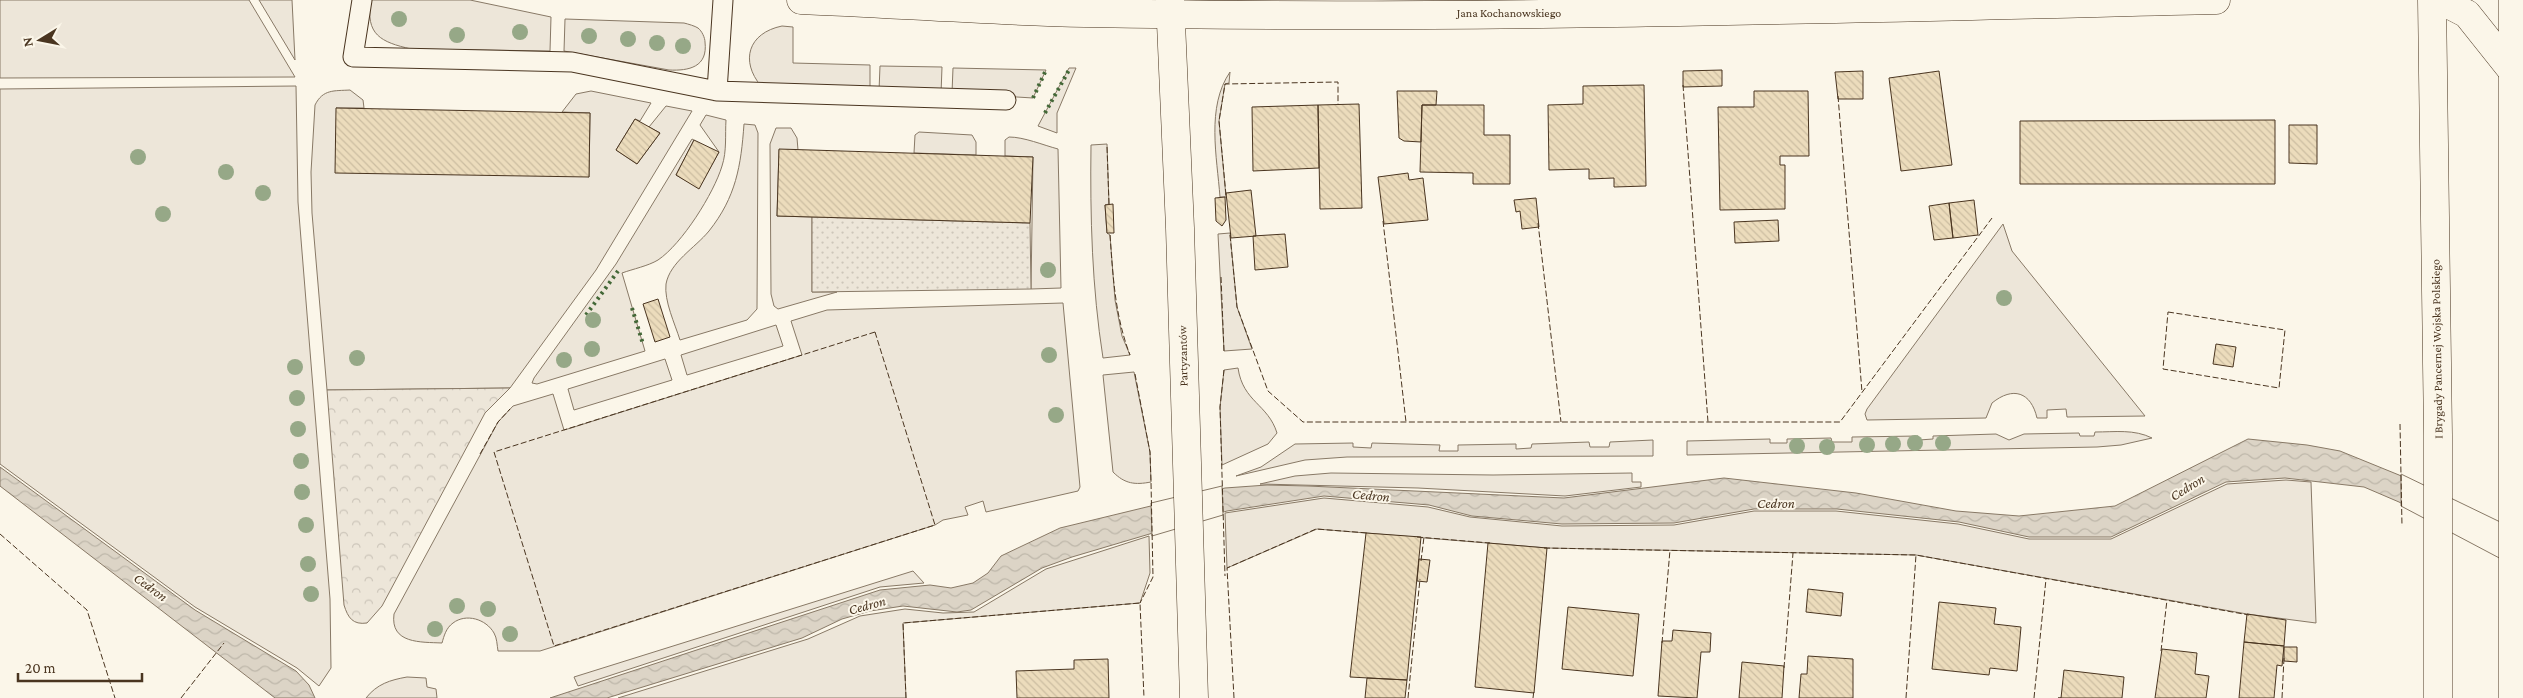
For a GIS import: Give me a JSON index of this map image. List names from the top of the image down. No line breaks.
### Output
{"streets":{"street":["Jana Kochanowskiego","I Brygady Pancernej Wojska Polskiego","Partyzantów"]},"crossings":[["Jana Kochanowskiego","Partyzantów"]],"water":["Cedron"],"scale_bar":"20 m","north":"left"}
